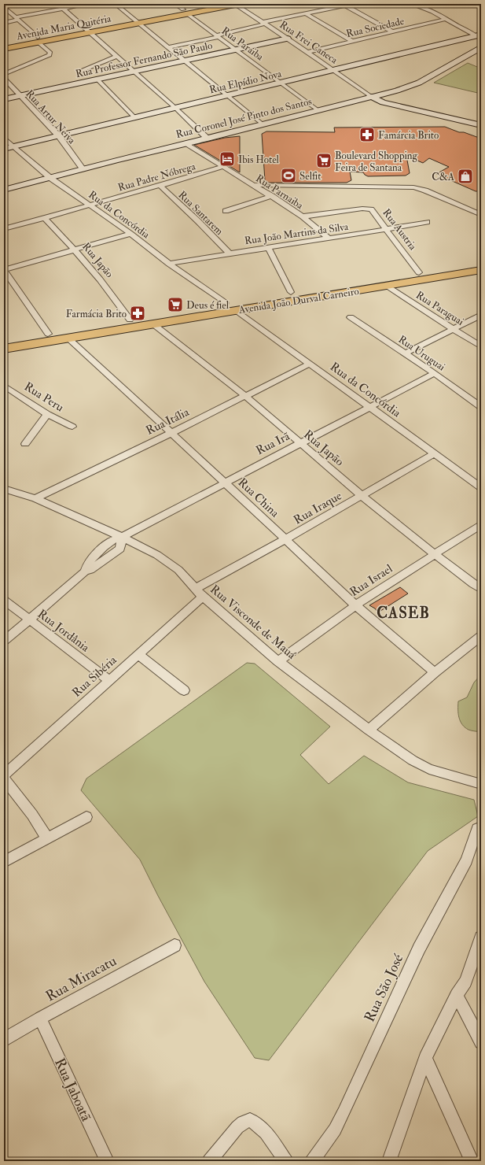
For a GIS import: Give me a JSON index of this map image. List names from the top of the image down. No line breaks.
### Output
{"streets":{"main road":["Avenida Maria Quitéria","Avenida João Durval Carneiro"],"street":["Rua Sociedade","Rua Frei Caneca","Rua Paraiba","Rua Professor Fernando São Paulo","Rua Elpídio Nova","Rua Artur Neiva","Rua Coronel José Pinto dos Santos","Rua Padre Nóbrega","Rua Parnaiba","Rua Santarem","Rua da Concórdia","Rua Austria","Rua João Martins da Silva","Rua Japão","Rua Paraguai","Rua Uruguai","Rua Peru","Rua Itália","Rua Irã","Rua China","Rua Iraque","Rua Israel","Rua Visconde de Mauá","Rua Jordânia","Rua Sibéria","Rua Miracatu","Rua São José","Rua Jaboatã"]},"crossings":[["Avenida Maria Quitéria","Rua Frei Caneca"],["Avenida Maria Quitéria","Rua Paraiba"],["Rua Sociedade","Rua Frei Caneca"],["Rua Frei Caneca","Rua Professor Fernando São Paulo"],["Rua Frei Caneca","Rua Elpídio Nova"],["Rua Frei Caneca","Rua Coronel José Pinto dos Santos"],["Rua Paraiba","Rua Professor Fernando São Paulo"],["Rua Paraiba","Rua Elpídio Nova"],["Rua Paraiba","Rua Coronel José Pinto dos Santos"],["Rua Professor Fernando São Paulo","Rua Artur Neiva"],["Rua Elpídio Nova","Rua Artur Neiva"],["Rua Elpídio Nova","Rua da Concórdia"],["Rua Artur Neiva","Rua Coronel José Pinto dos Santos"],["Rua Coronel José Pinto dos Santos","Rua Parnaiba"],["Rua Coronel José Pinto dos Santos","Rua da Concórdia"],["Rua Padre Nóbrega","Rua Parnaiba"],["Rua Padre Nóbrega","Rua Santarem"],["Rua Padre Nóbrega","Rua da Concórdia"],["Rua Padre Nóbrega","Rua Japão"],["Rua Parnaiba","Rua Austria"],["Rua Parnaiba","Rua João Martins da Silva"],["Rua Santarem","Rua João Martins da Silva"],["Rua da Concórdia","Rua João Martins da Silva"],["Rua da Concórdia","Avenida João Durval Carneiro"],["Rua da Concórdia","Rua Itália"],["Rua da Concórdia","Rua Irã"],["Rua da Concórdia","Rua Iraque"],["Rua Austria","Rua João Martins da Silva"],["Rua Austria","Avenida João Durval Carneiro"],["Rua Japão","Avenida João Durval Carneiro"],["Rua Japão","Rua Itália"],["Rua Japão","Rua Irã"],["Rua Japão","Rua Iraque"],["Rua Japão","Rua Israel"],["Avenida João Durval Carneiro","Rua Paraguai"],["Avenida João Durval Carneiro","Rua China"],["Rua Uruguai","Rua Irã"],["Rua Itália","Rua China"],["Rua Itália","Rua Visconde de Mauá"],["Rua Irã","Rua China"],["Rua Irã","Rua Visconde de Mauá"],["Rua China","Rua Iraque"],["Rua China","Rua Israel"],["Rua Iraque","Rua Visconde de Mauá"],["Rua Israel","Rua Visconde de Mauá"],["Rua Visconde de Mauá","Rua Sibéria"],["Rua Jordânia","Rua Sibéria"],["Rua Miracatu","Rua Jaboatã"]],"districts":["CASEB"],"places":{"pharmacy":["Famárcia Brito","Farmácia Brito"],"hotel":["Ibis Hotel"],"supermarket":["Boulevard Shopping Feira de Santana","Deus é fiel"],"sports":["Selfit"],"shop":["C&A"]}}
